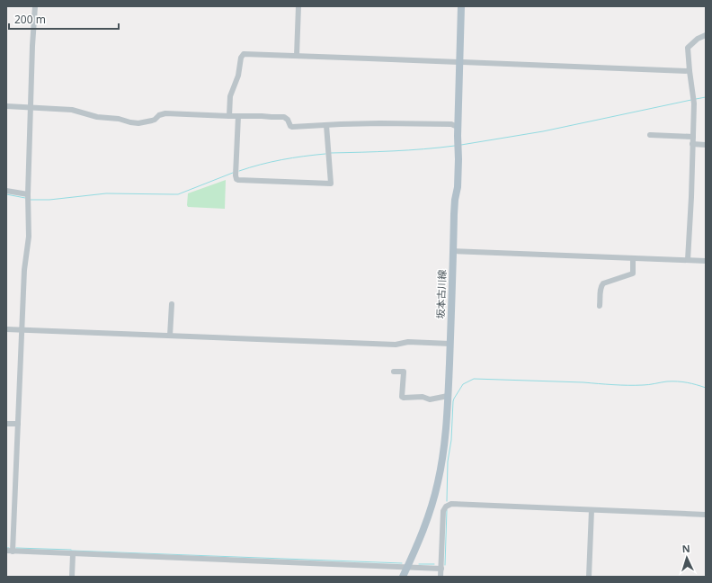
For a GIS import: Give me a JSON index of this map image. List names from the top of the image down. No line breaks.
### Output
{"streets":{"main road":["坂本古川線"]},"scale_bar":"200 m","north":"top"}
